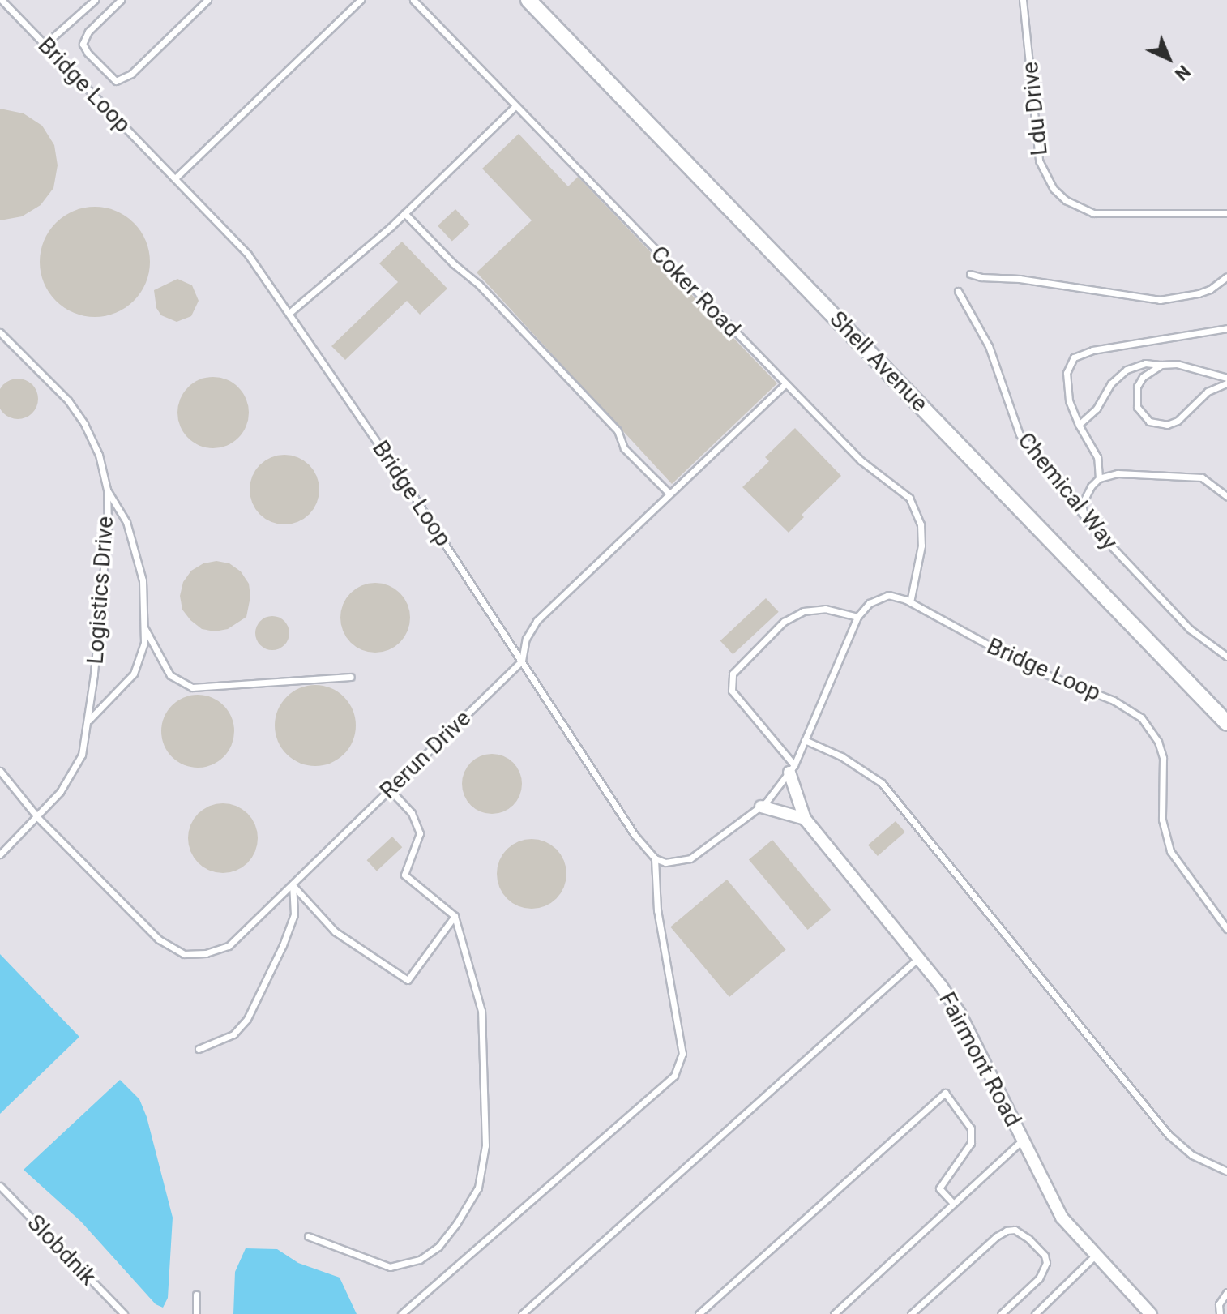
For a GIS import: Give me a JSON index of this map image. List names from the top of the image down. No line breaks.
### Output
{"streets":{"street":["Shell Avenue","Fairmont Road"],"lane":["Bridge Loop","Ldu Drive","Coker Road","Chemical Way","Logistics Drive","Rerun Drive","Slobdnik"]},"crossings":[["Bridge Loop","Coker Road"],["Bridge Loop","Rerun Drive"],["Bridge Loop","Fairmont Road"],["Coker Road","Rerun Drive"],["Logistics Drive","Rerun Drive"]],"north":"bottom right"}
